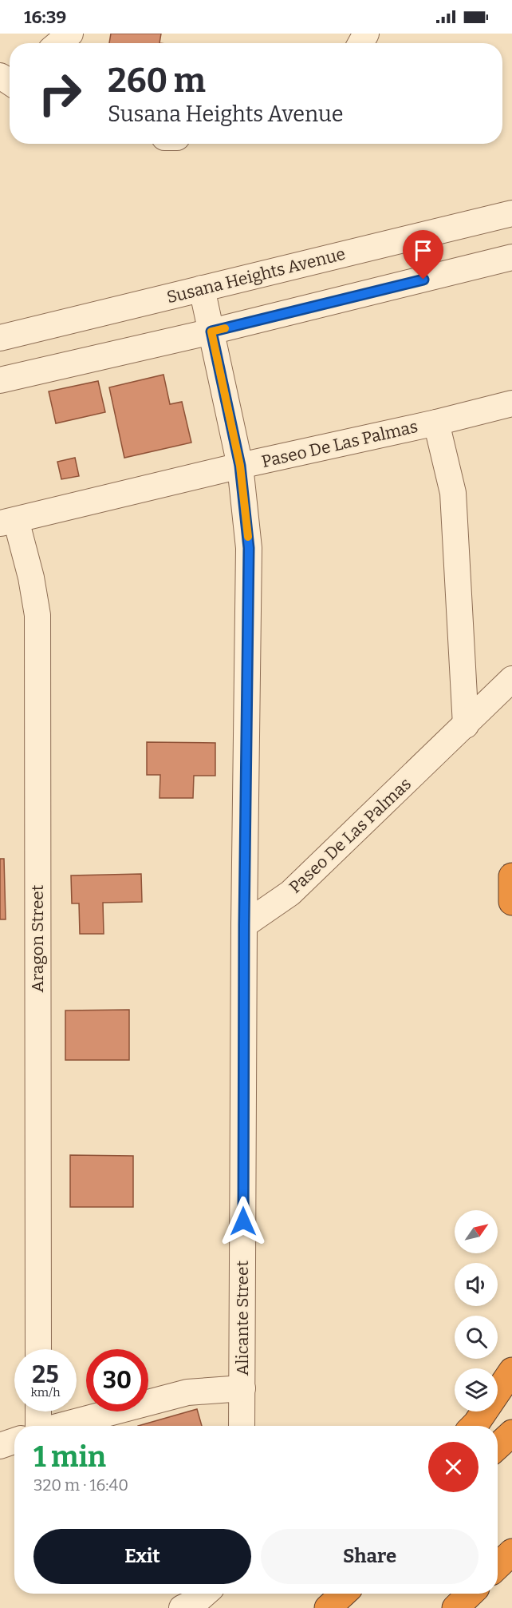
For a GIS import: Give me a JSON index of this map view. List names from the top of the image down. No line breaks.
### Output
{"streets":{"street":["Susana Heights Avenue","Paseo De Las Palmas","Aragon Street","Alicante Street"]},"crossings":[["Susana Heights Avenue","Alicante Street"],["Paseo De Las Palmas","Aragon Street"],["Paseo De Las Palmas","Alicante Street"]],"north":"top right","page":{"status":"16:39","turn":["260 m","Susana Heights Avenue"],"speed":"25 km/h","limit":"30","heading":["1 min","320 m · 16:40"],"buttons":["Exit","Share"]}}
